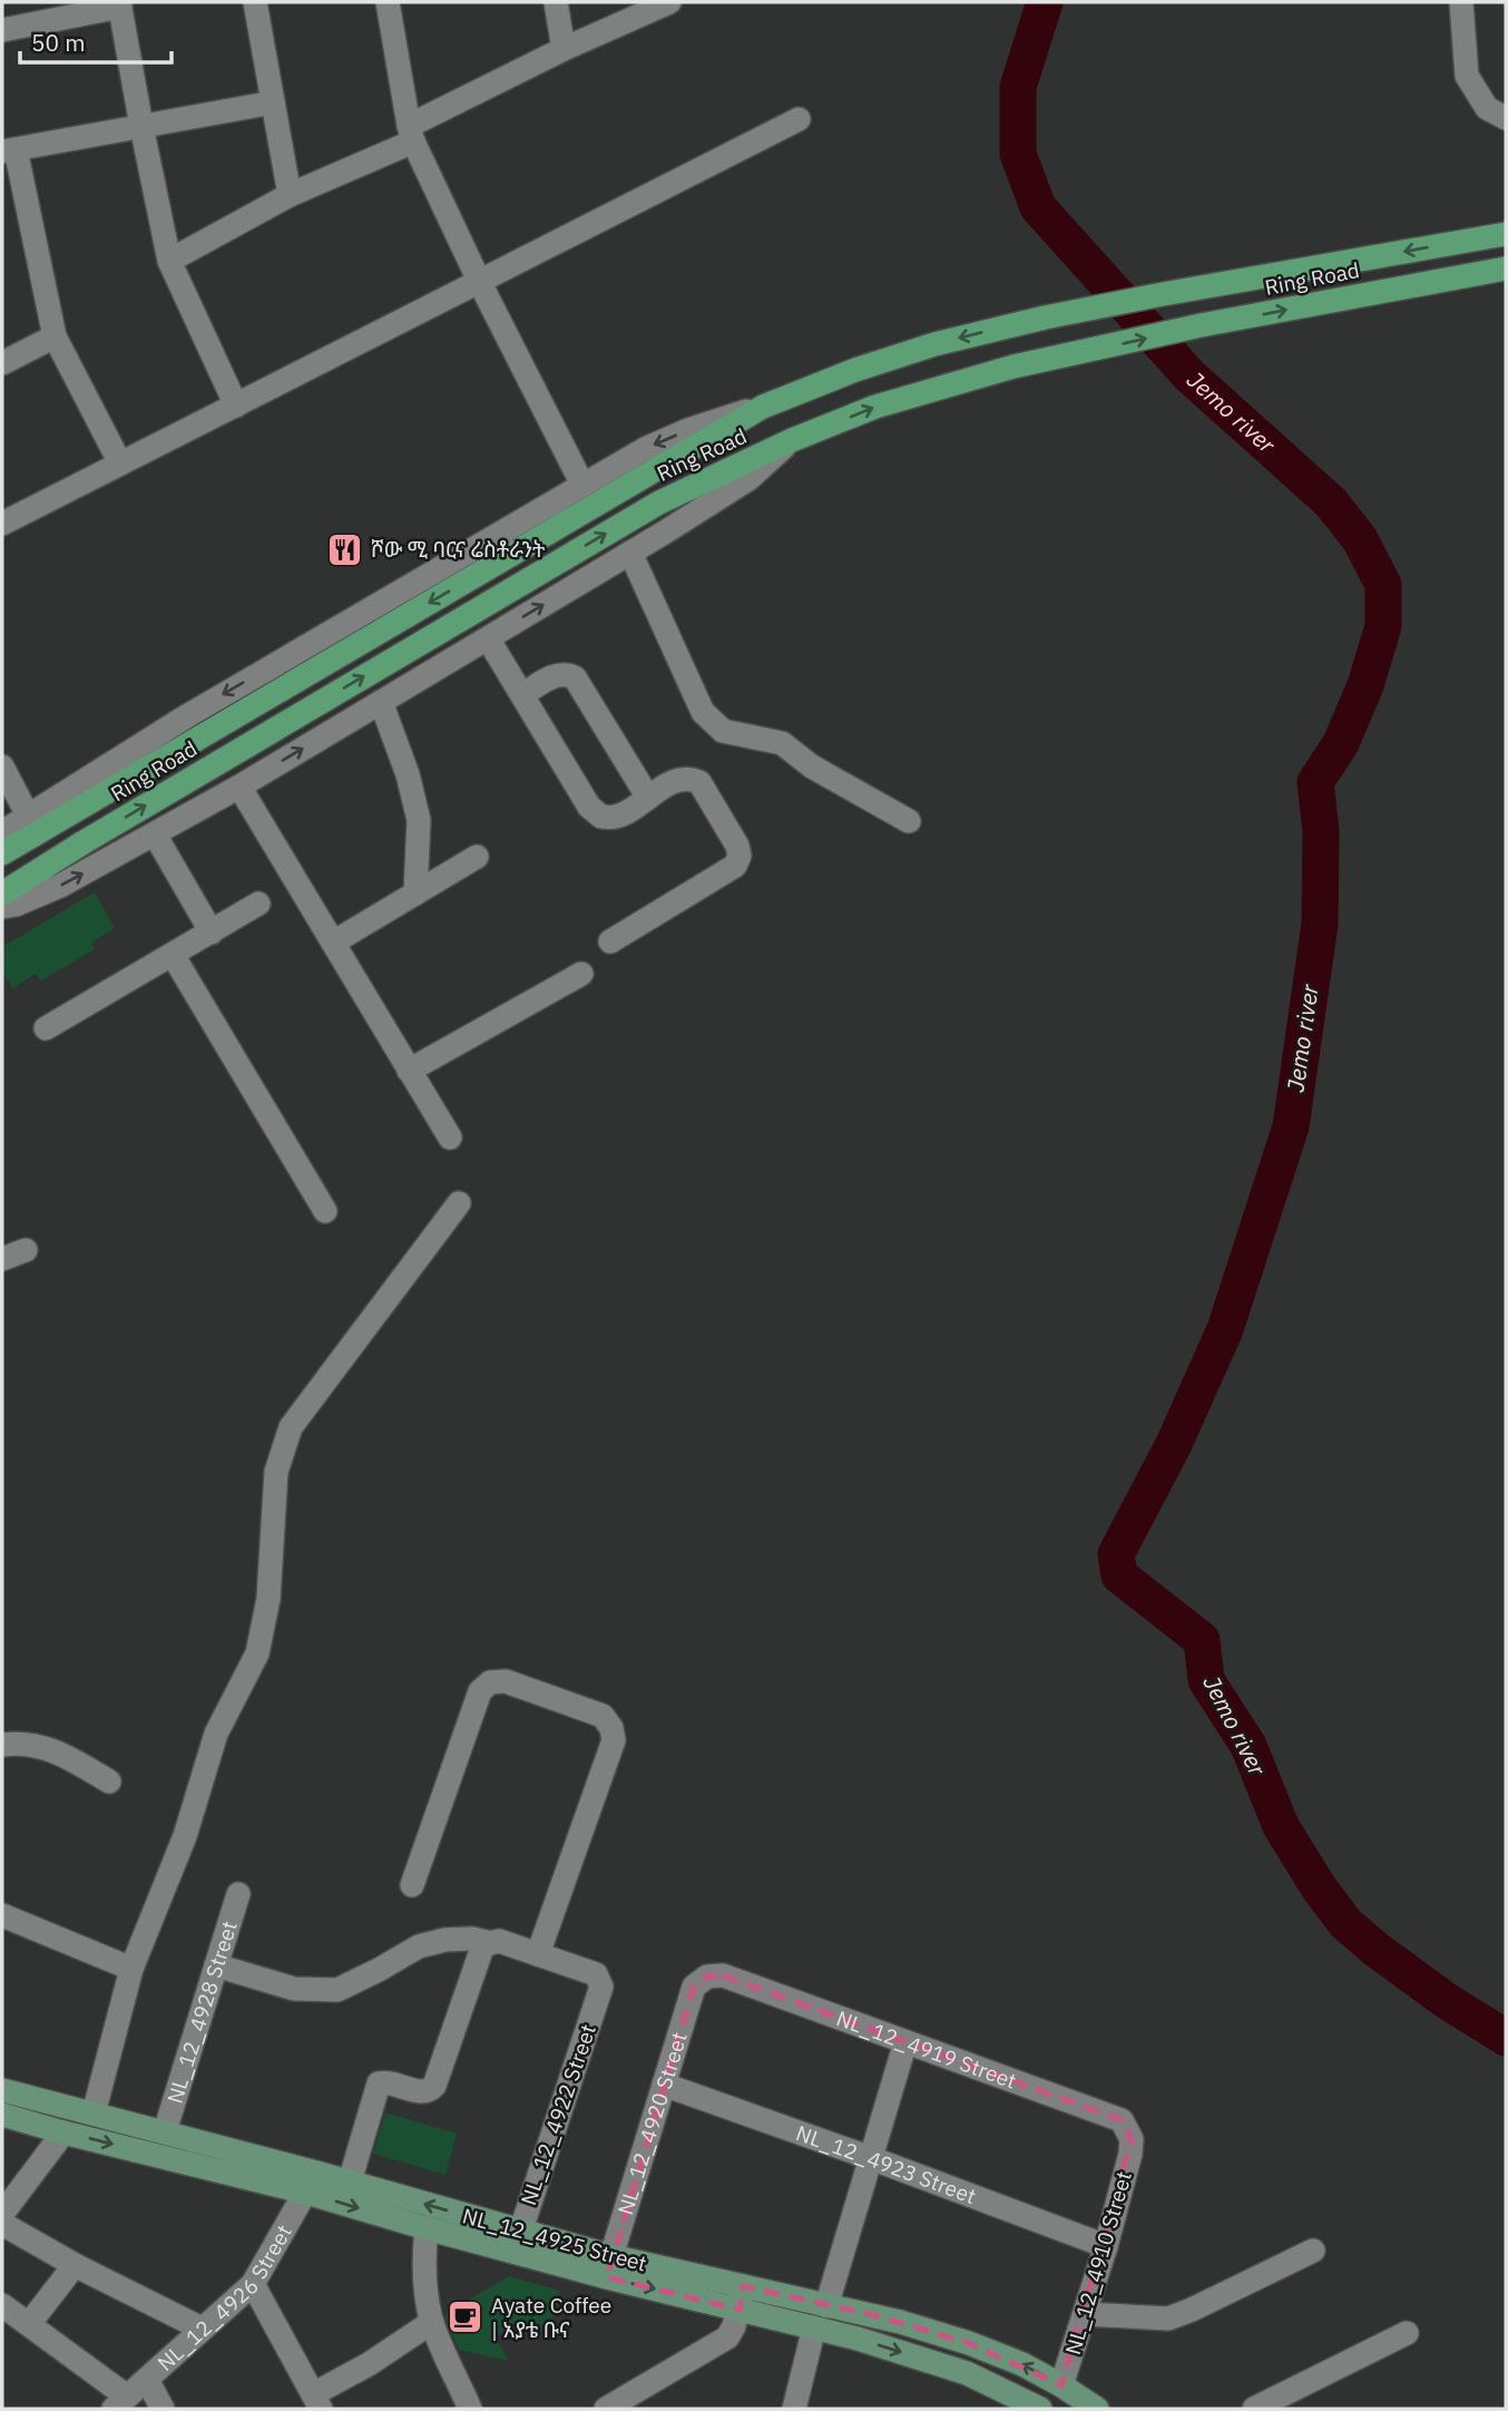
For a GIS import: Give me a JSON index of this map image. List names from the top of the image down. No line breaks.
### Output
{"streets":{"highway":["Ring Road"],"main road":["NL_12_4925 Street"],"street":["NL_12_4928 Street","NL_12_4919 Street","NL_12_4922 Street","NL_12_4920 Street","NL_12_4923 Street","NL_12_4910 Street","NL_12_4926 Street"]},"crossings":[["NL_12_4928 Street","NL_12_4925 Street"],["NL_12_4919 Street","NL_12_4920 Street"],["NL_12_4919 Street","NL_12_4910 Street"],["NL_12_4922 Street","NL_12_4925 Street"],["NL_12_4920 Street","NL_12_4923 Street"],["NL_12_4920 Street","NL_12_4925 Street"],["NL_12_4923 Street","NL_12_4910 Street"],["NL_12_4925 Street","NL_12_4910 Street"],["NL_12_4925 Street","NL_12_4926 Street"]],"water":["Jemo river"],"places":{"restaurant":["ሾው ሚ ባርና ሬስቶራንት"],"cafe":["Ayate Coffee | አያቴ ቡና"]},"scale_bar":"50 m"}
